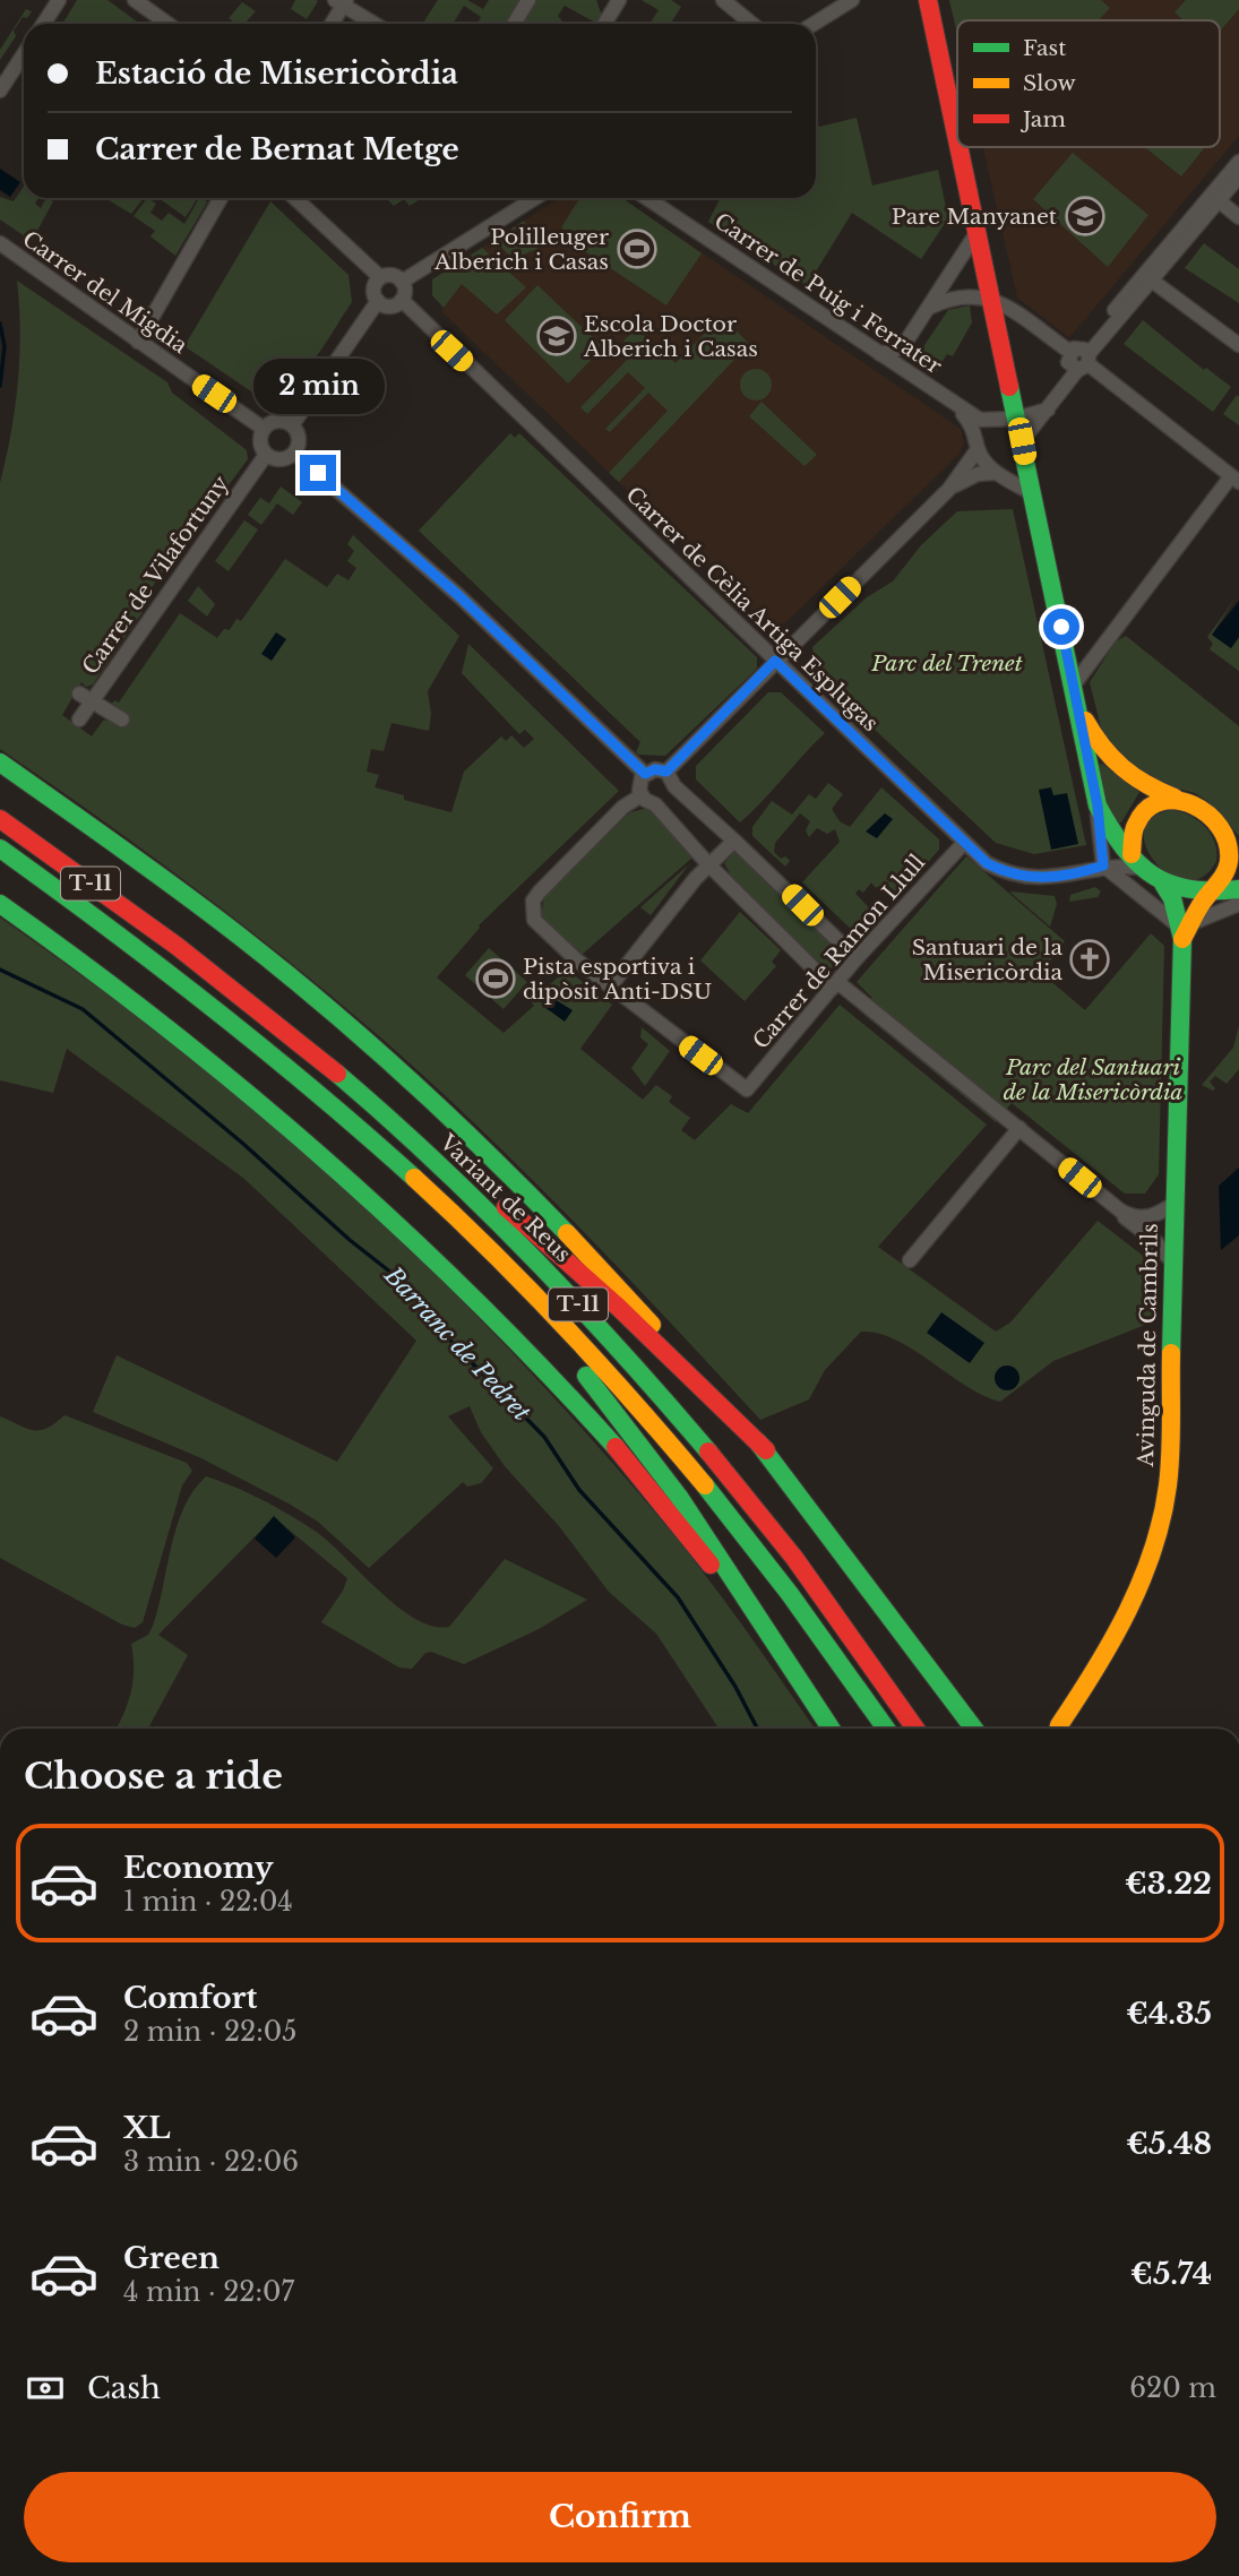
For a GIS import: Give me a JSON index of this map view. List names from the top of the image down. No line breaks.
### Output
{"streets":{"main road":["T-11","Variant de Reus","Avinguda de Cambrils"],"street":["Carrer del Migdia","Carrer de Puig i Ferrater","Carrer de Vilafortuny","Carrer de Cèlia Artiga Esplugas","Carrer de Ramon Llull"]},"crossings":[["Carrer del Migdia","Carrer de Vilafortuny"],["Carrer de Cèlia Artiga Esplugas","Carrer de Ramon Llull"],["T-11","Variant de Reus"]],"water":["Barranc de Pedret"],"parks":["Parc del Trenet","Parc del Santuari de la Misericòrdia"],"places":{"school or university":["Pare Manyanet","Escola Doctor Alberich i Casas"],"sports":["Polilleuger Alberich i Casas","Pista esportiva i dipòsit Anti-DSU"],"church":["Santuari de la Misericòrdia"]},"legend":["Fast","Slow","Jam"],"page":{"banner":["Estació de Misericòrdia","Carrer de Bernat Metge"],"bubble":"2 min","heading":"Choose a ride","list":[{"name":"Economy","note":"1 min · 22:04","value":"€3.22"},{"name":"Comfort","note":"2 min · 22:05","value":"€4.35"},{"name":"XL","note":"3 min · 22:06","value":"€5.48"},{"name":"Green","note":"4 min · 22:07","value":"€5.74"}],"pay":["Cash","620 m"],"buttons":"Confirm"}}
